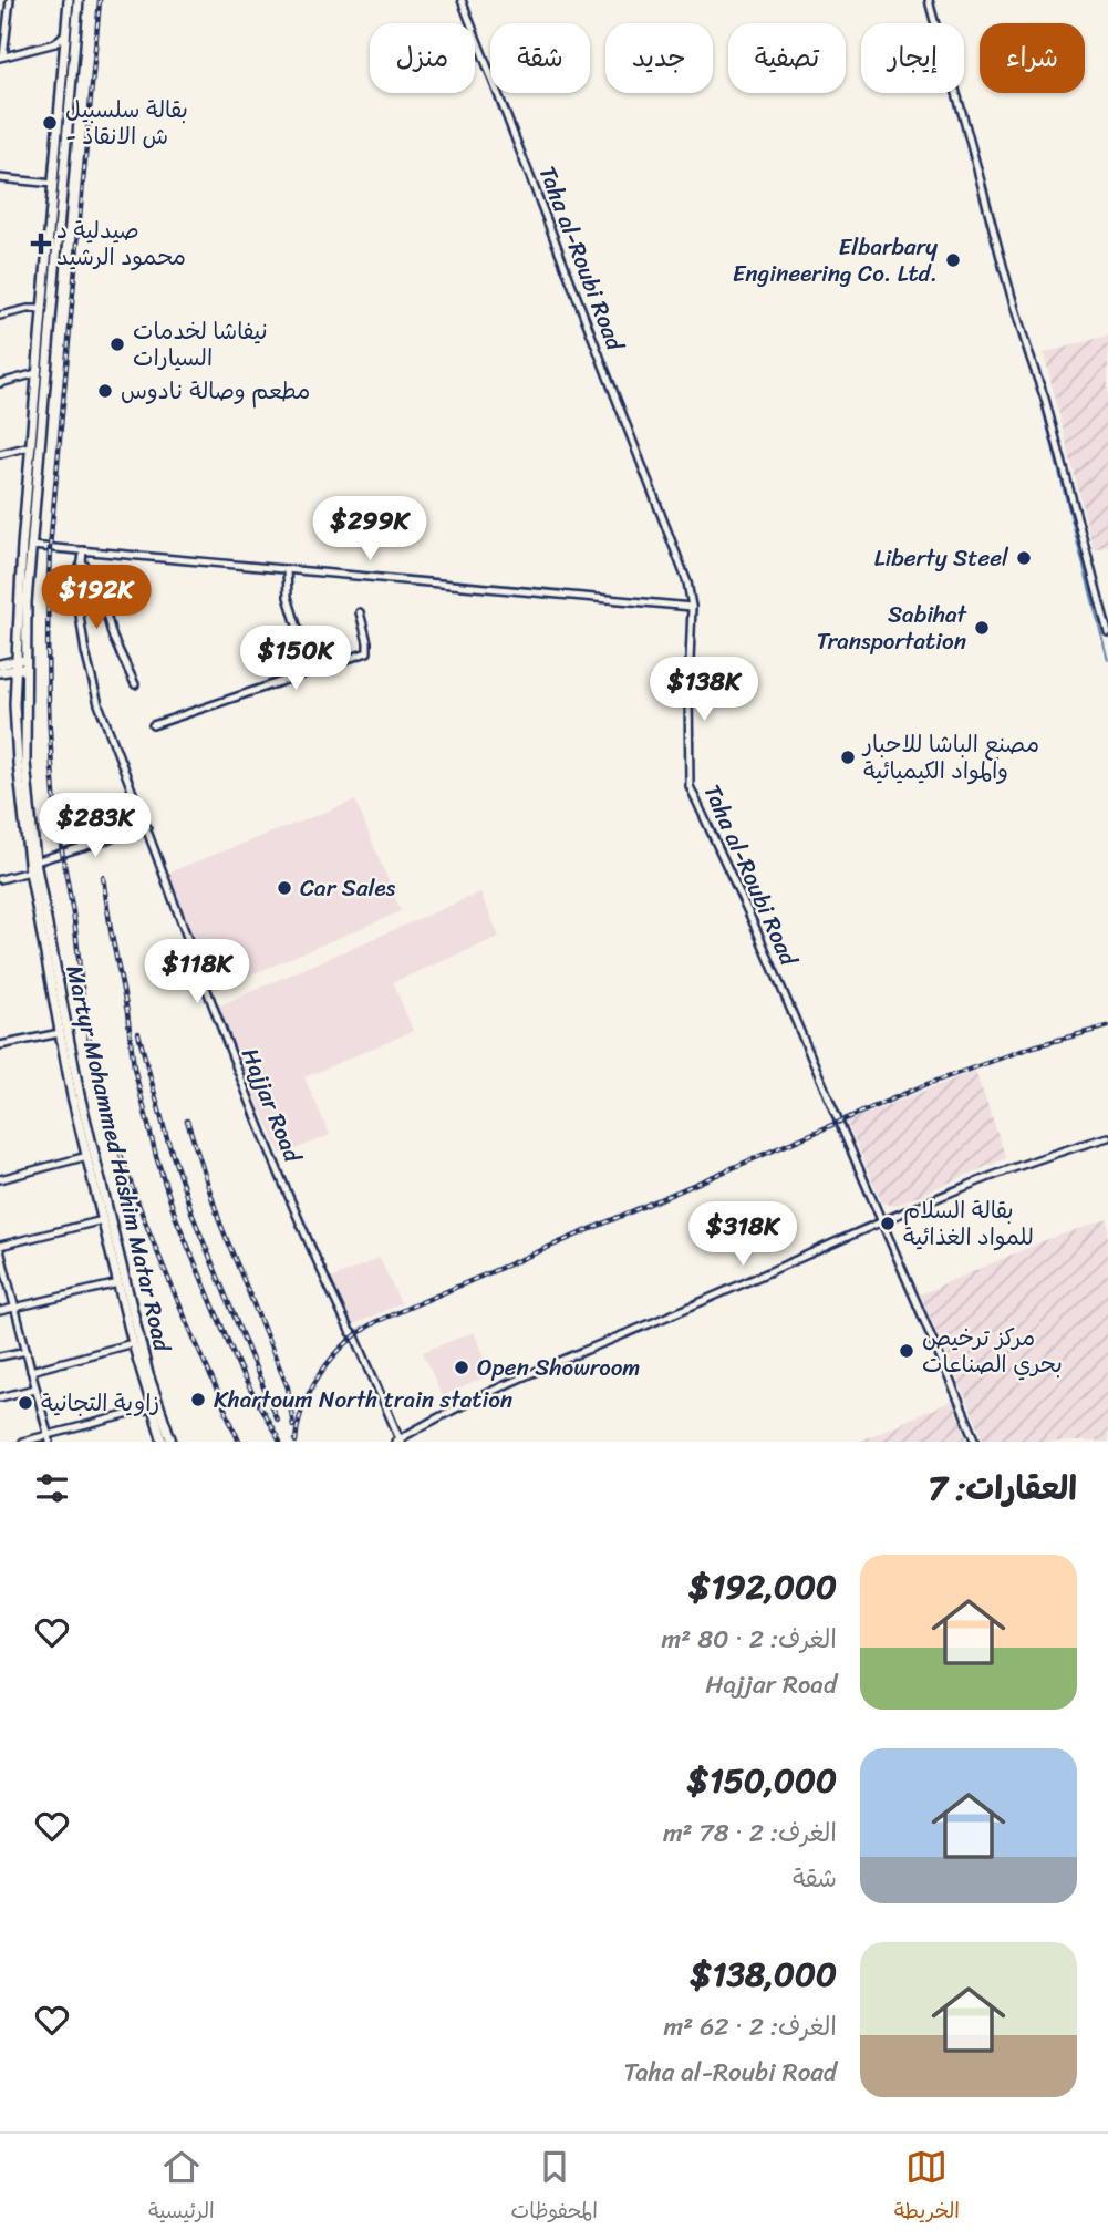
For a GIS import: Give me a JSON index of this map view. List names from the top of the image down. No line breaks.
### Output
{"streets":{"main road":["Martyr Mohammed Hashim Matar Road"],"street":["Taha al-Roubi Road","Hajjar Road"]},"places":{"other":["بقالة سلسبيل - ش الانقاذ","Elbarbary Engineering Co. Ltd.","نيفاشا لخدمات السيارات","مطعم وصالة نادوس","Liberty Steel","Sabihat Transportation","مصنع الباشا للاحبار والمواد الكيميائية","Car Sales","بقالة السلام للمواد الغذائية","مركز ترخيص بحري الصناعات","Open Showroom","Khartoum North train station","زاوية التجانية"],"health":["صيدلية د محمود الرشيد"]},"page":{"chip":["شراء","إيجار","تصفية","جديد","شقة","منزل"],"price":["$299K","$192K","$150K","$138K","$283K","$118K","$318K"],"heading":"العقارات: 7","list":[{"name":"$192,000","note":"الغرف: 2 · 80 m² · Hajjar Road"},{"name":"$150,000","note":"الغرف: 2 · 78 m² · شقة"},{"name":"$138,000","note":"الغرف: 2 · 62 m² · Taha al-Roubi Road"}],"tabs":["الخريطة","المحفوظات","الرئيسية"]}}
